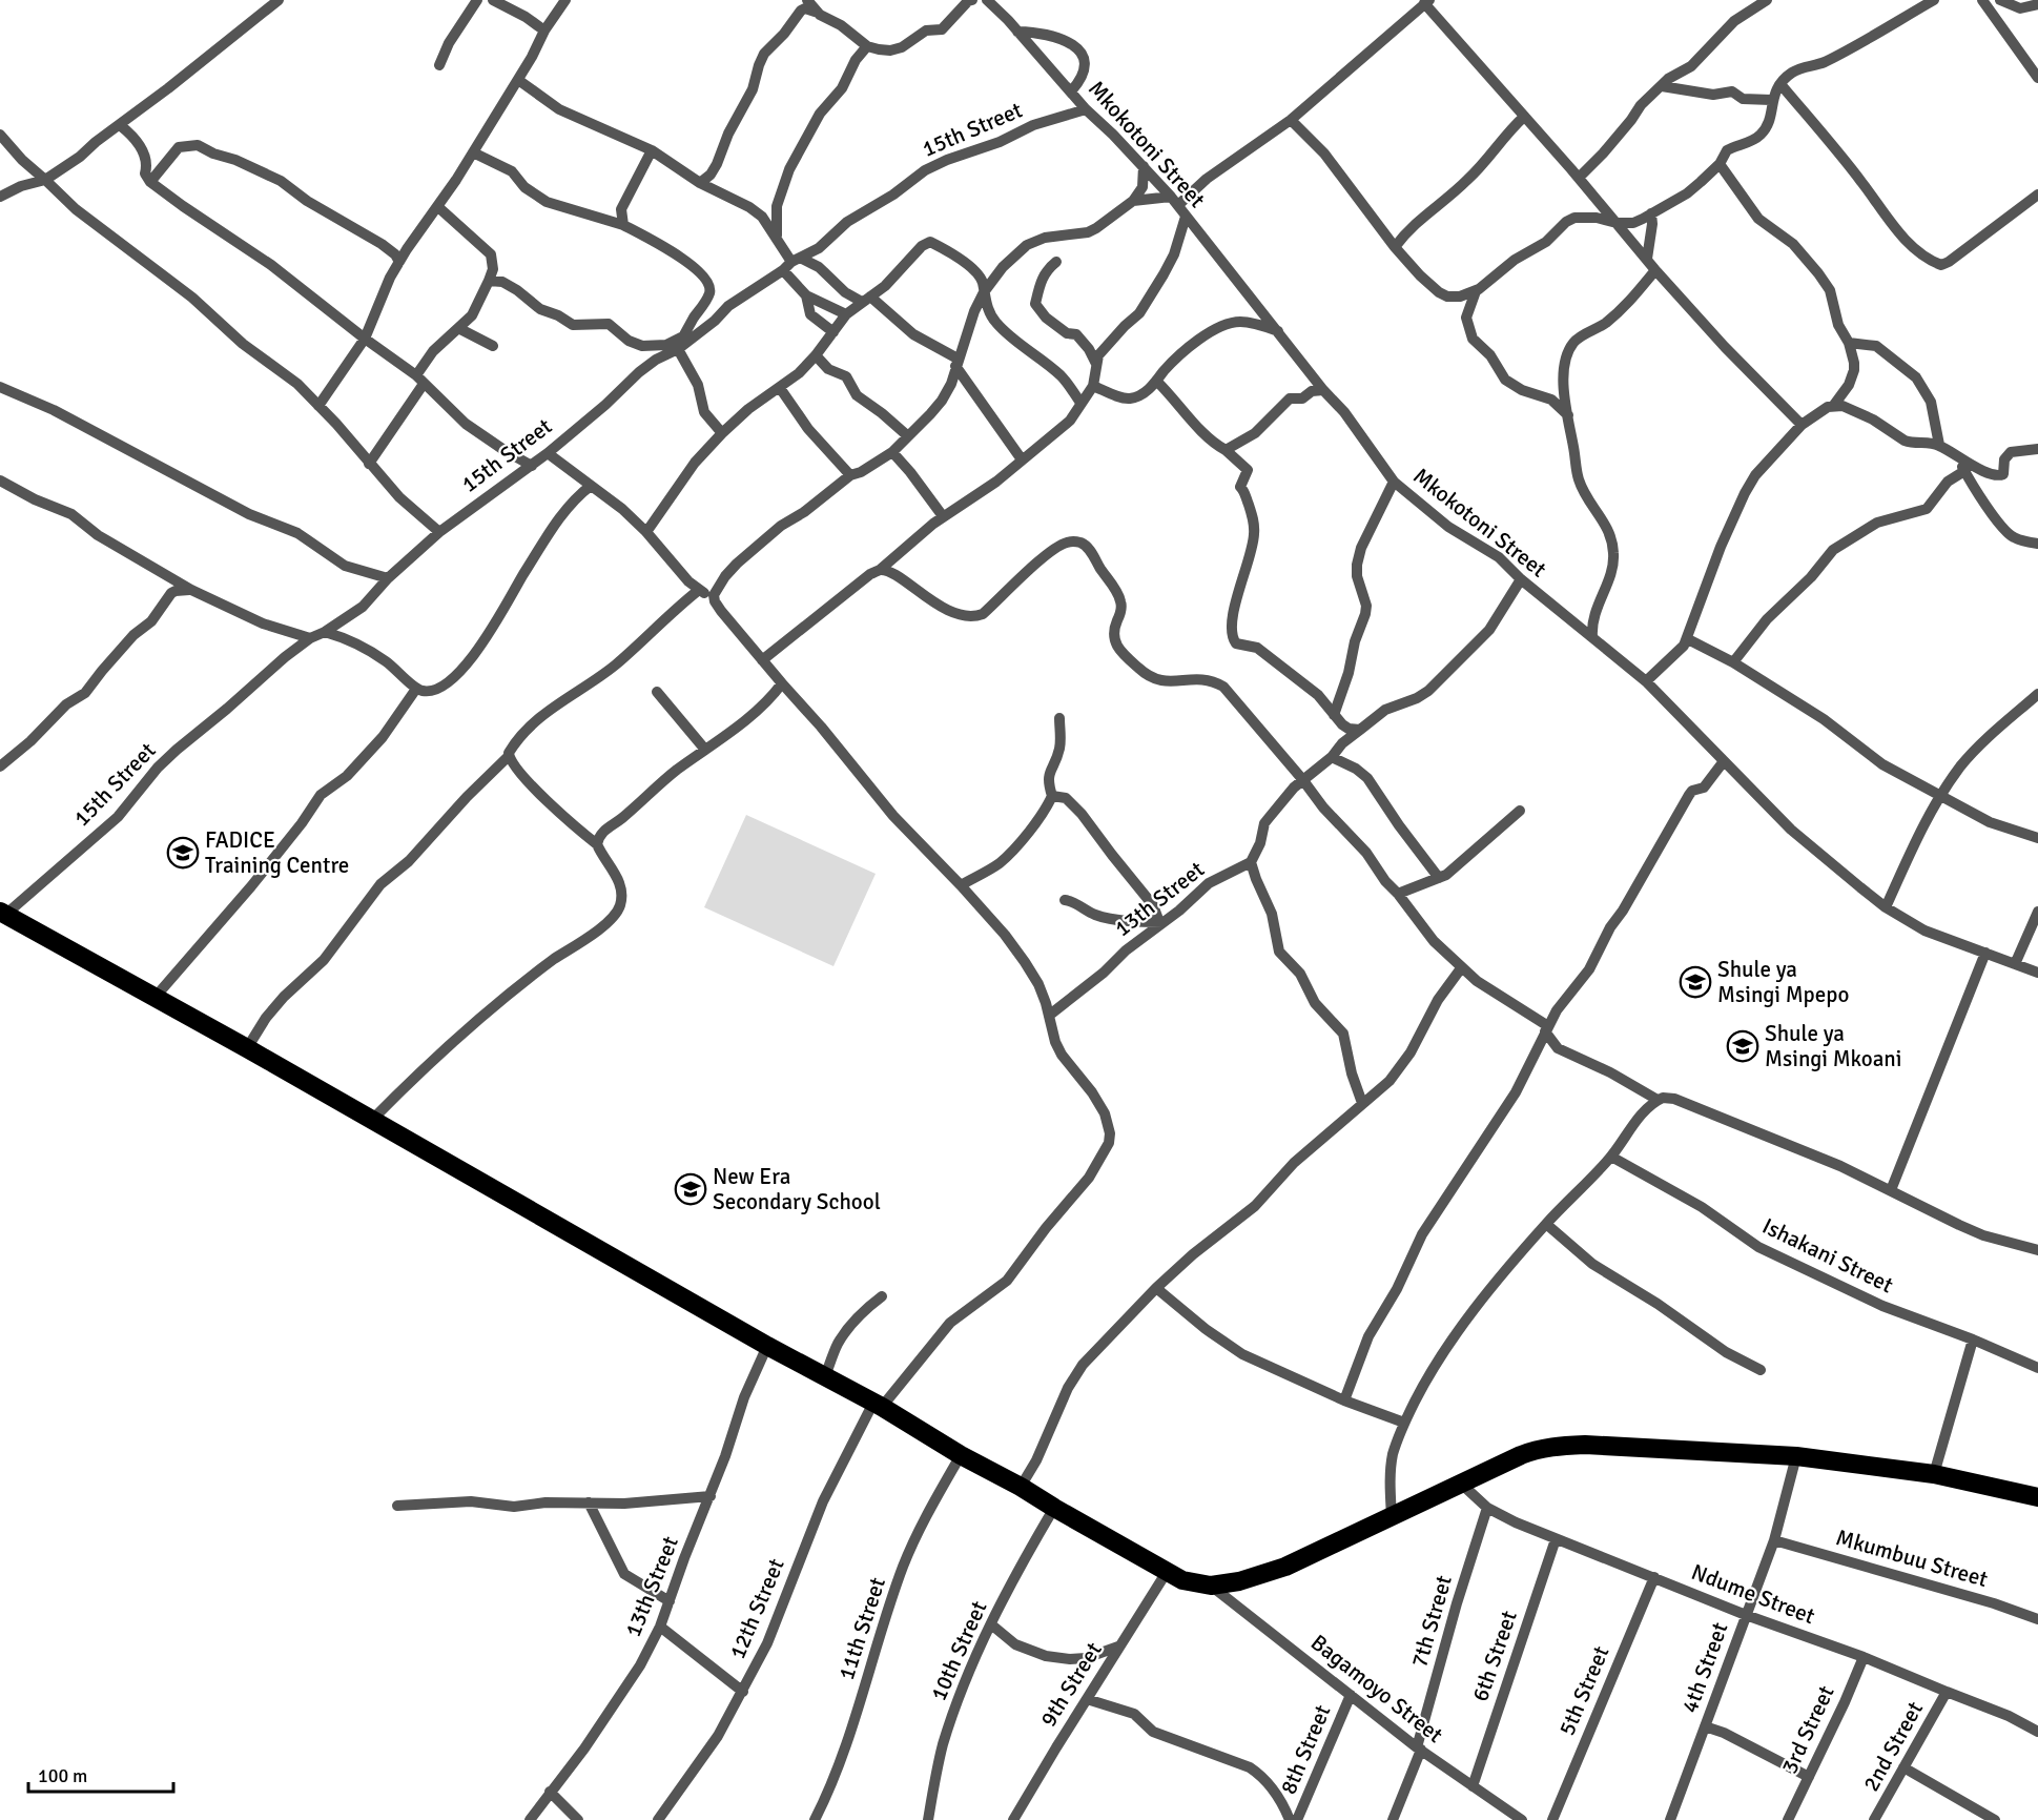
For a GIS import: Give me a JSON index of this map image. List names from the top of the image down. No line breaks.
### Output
{"streets":{"street":["15th Street","Mkokotoni Street","13th Street","Ishakani Street","Mkumbuu Street","Ndume Street","12th Street","7th Street","11th Street","10th Street","6th Street","4th Street","9th Street","Bagamoyo Street","5th Street","3rd Street","2nd Street","8th Street"]},"crossings":[["15th Street","Mkokotoni Street"],["13th Street","12th Street"],["Mkumbuu Street","4th Street"],["Ndume Street","7th Street"],["Ndume Street","6th Street"],["Ndume Street","4th Street"],["Ndume Street","5th Street"],["Ndume Street","3rd Street"],["Ndume Street","2nd Street"],["7th Street","Bagamoyo Street"],["6th Street","Bagamoyo Street"],["Bagamoyo Street","8th Street"]],"places":{"school or university":["FADICE Training Centre","Shule ya Msingi Mpepo","Shule ya Msingi Mkoani","New Era Secondary School"]},"scale_bar":"100 m"}
